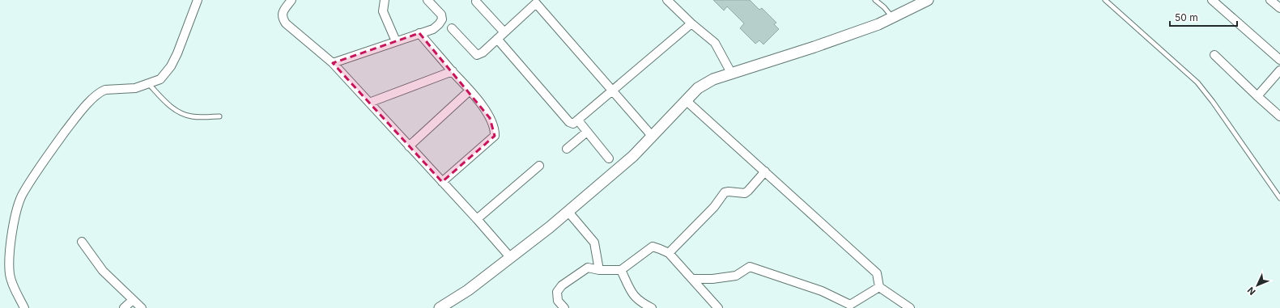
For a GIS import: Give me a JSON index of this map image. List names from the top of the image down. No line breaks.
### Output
{"scale_bar":"50 m","north":"bottom left"}
